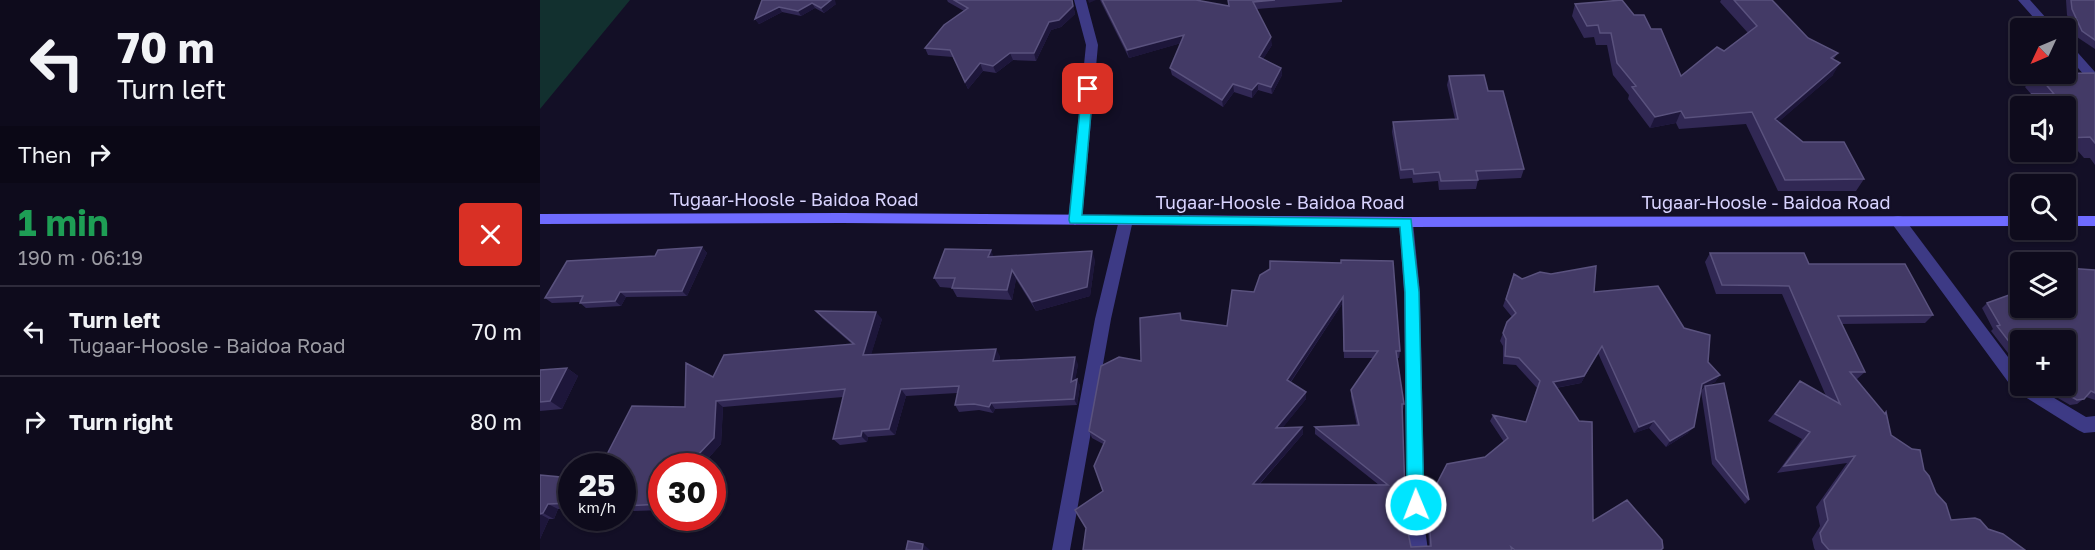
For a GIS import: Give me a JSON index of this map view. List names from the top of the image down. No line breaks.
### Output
{"streets":{"main road":["Tugaar-Hoosle - Baidoa Road"]},"north":"bottom left","page":{"turn":["70 m","Turn left"],"map_buttons":"+","then":"Then","heading":["1 min","190 m · 06:19"],"list":[{"name":"Turn left","note":"Tugaar-Hoosle - Baidoa Road","value":"70 m"},{"name":"Turn right","value":"80 m"}],"speed":"25 km/h","limit":"30"}}
